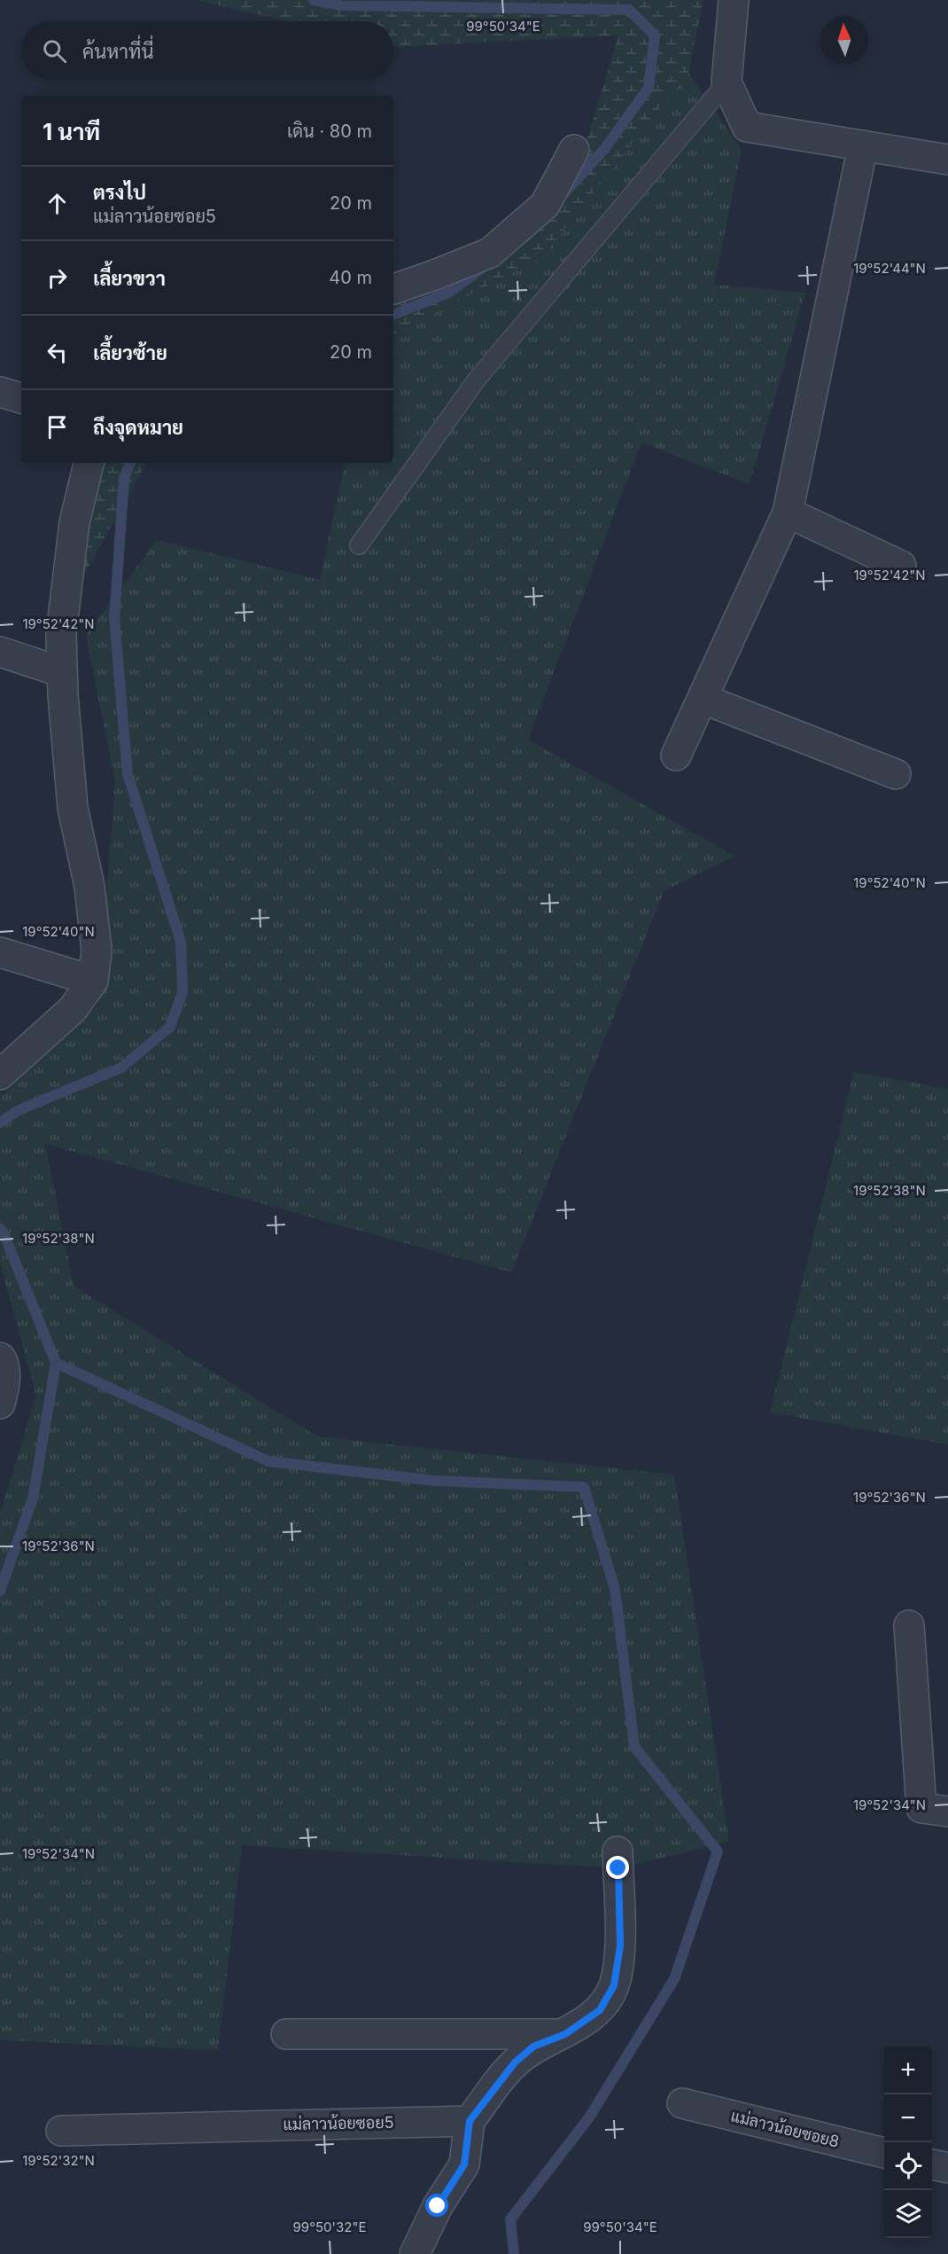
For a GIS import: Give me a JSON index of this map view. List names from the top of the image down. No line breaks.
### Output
{"streets":{"street":["แม่ลาวน้อยซอย5","แม่ลาวน้อยซอย8"]},"north":"top","page":{"search":"ค้นหาที่นี่","heading":["1 นาที","เดิน · 80 m"],"list":[["ตรงไป","แม่ลาวน้อยซอย5","20 m"],["เลี้ยวขวา","40 m"],["เลี้ยวซ้าย","20 m"],"ถึงจุดหมาย"],"map_buttons":["+","−"]},"coordinates":["99°50'34\"E","19°52'44\"N","19°52'42\"N","19°52'40\"N","19°52'38\"N","19°52'36\"N","19°52'34\"N","19°52'32\"N","99°50'32\"E"]}
